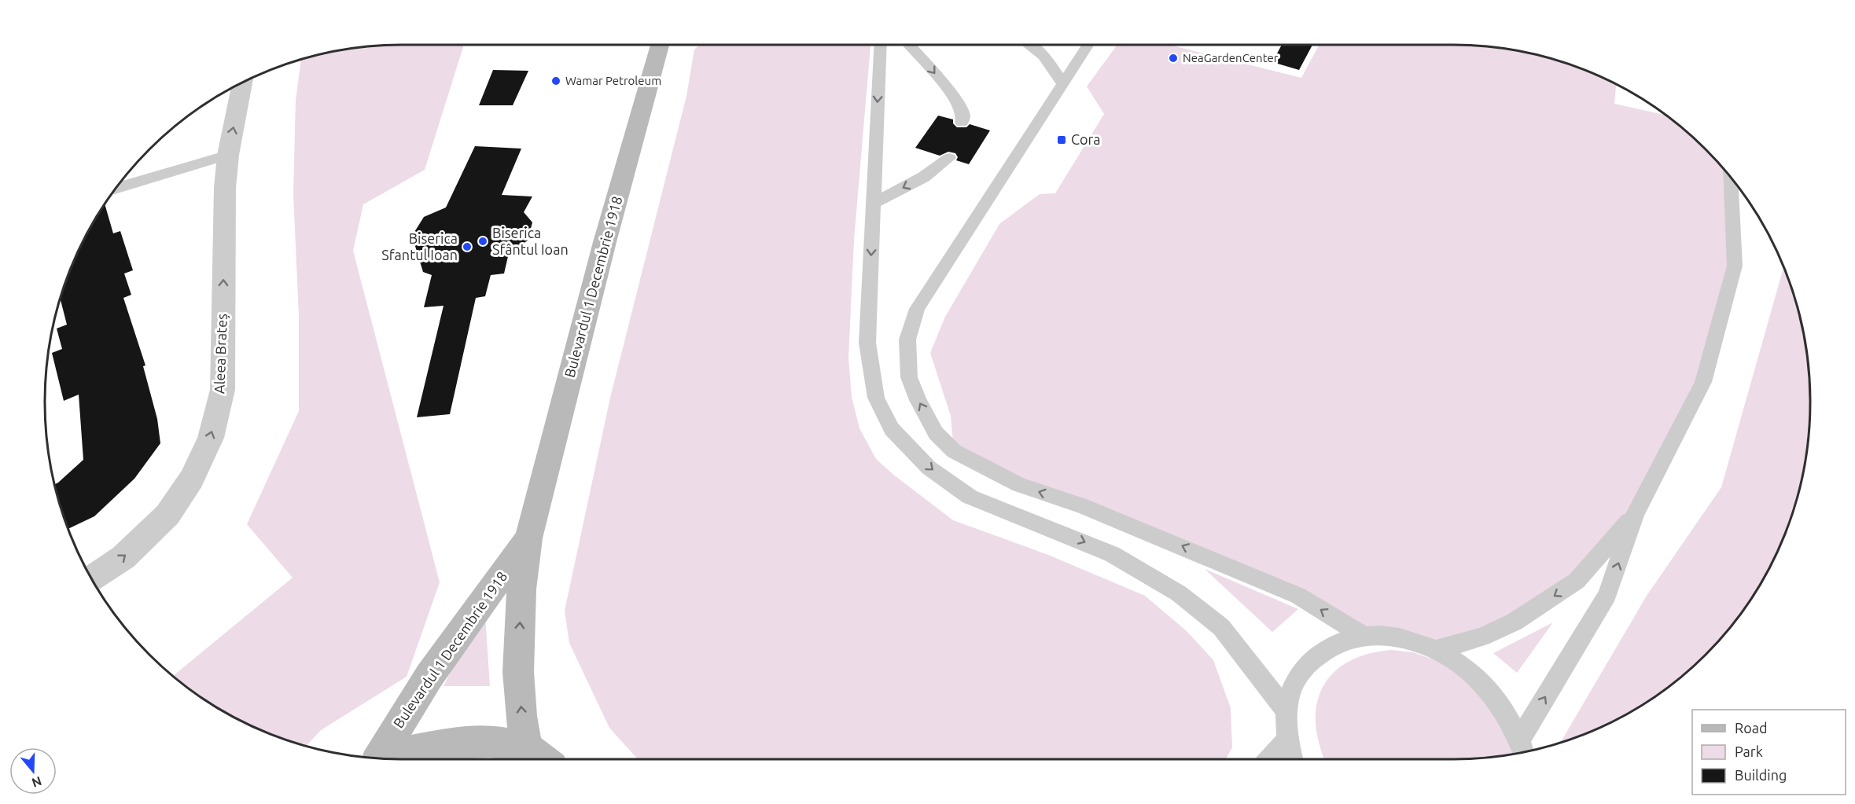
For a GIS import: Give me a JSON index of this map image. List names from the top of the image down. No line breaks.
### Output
{"streets":{"main road":["Bulevardul 1 Decembrie 1918"],"street":["Aleea Brateș"]},"one_way":["Aleea Brateș"],"places":{"other":["NeaGardenCenter","Wamar Petroleum","Biserica Sfântul Ioan","Biserica Sfantul Ioan"],"transit":["Cora"]},"legend":["Road","Park","Building"],"north":"bottom"}
